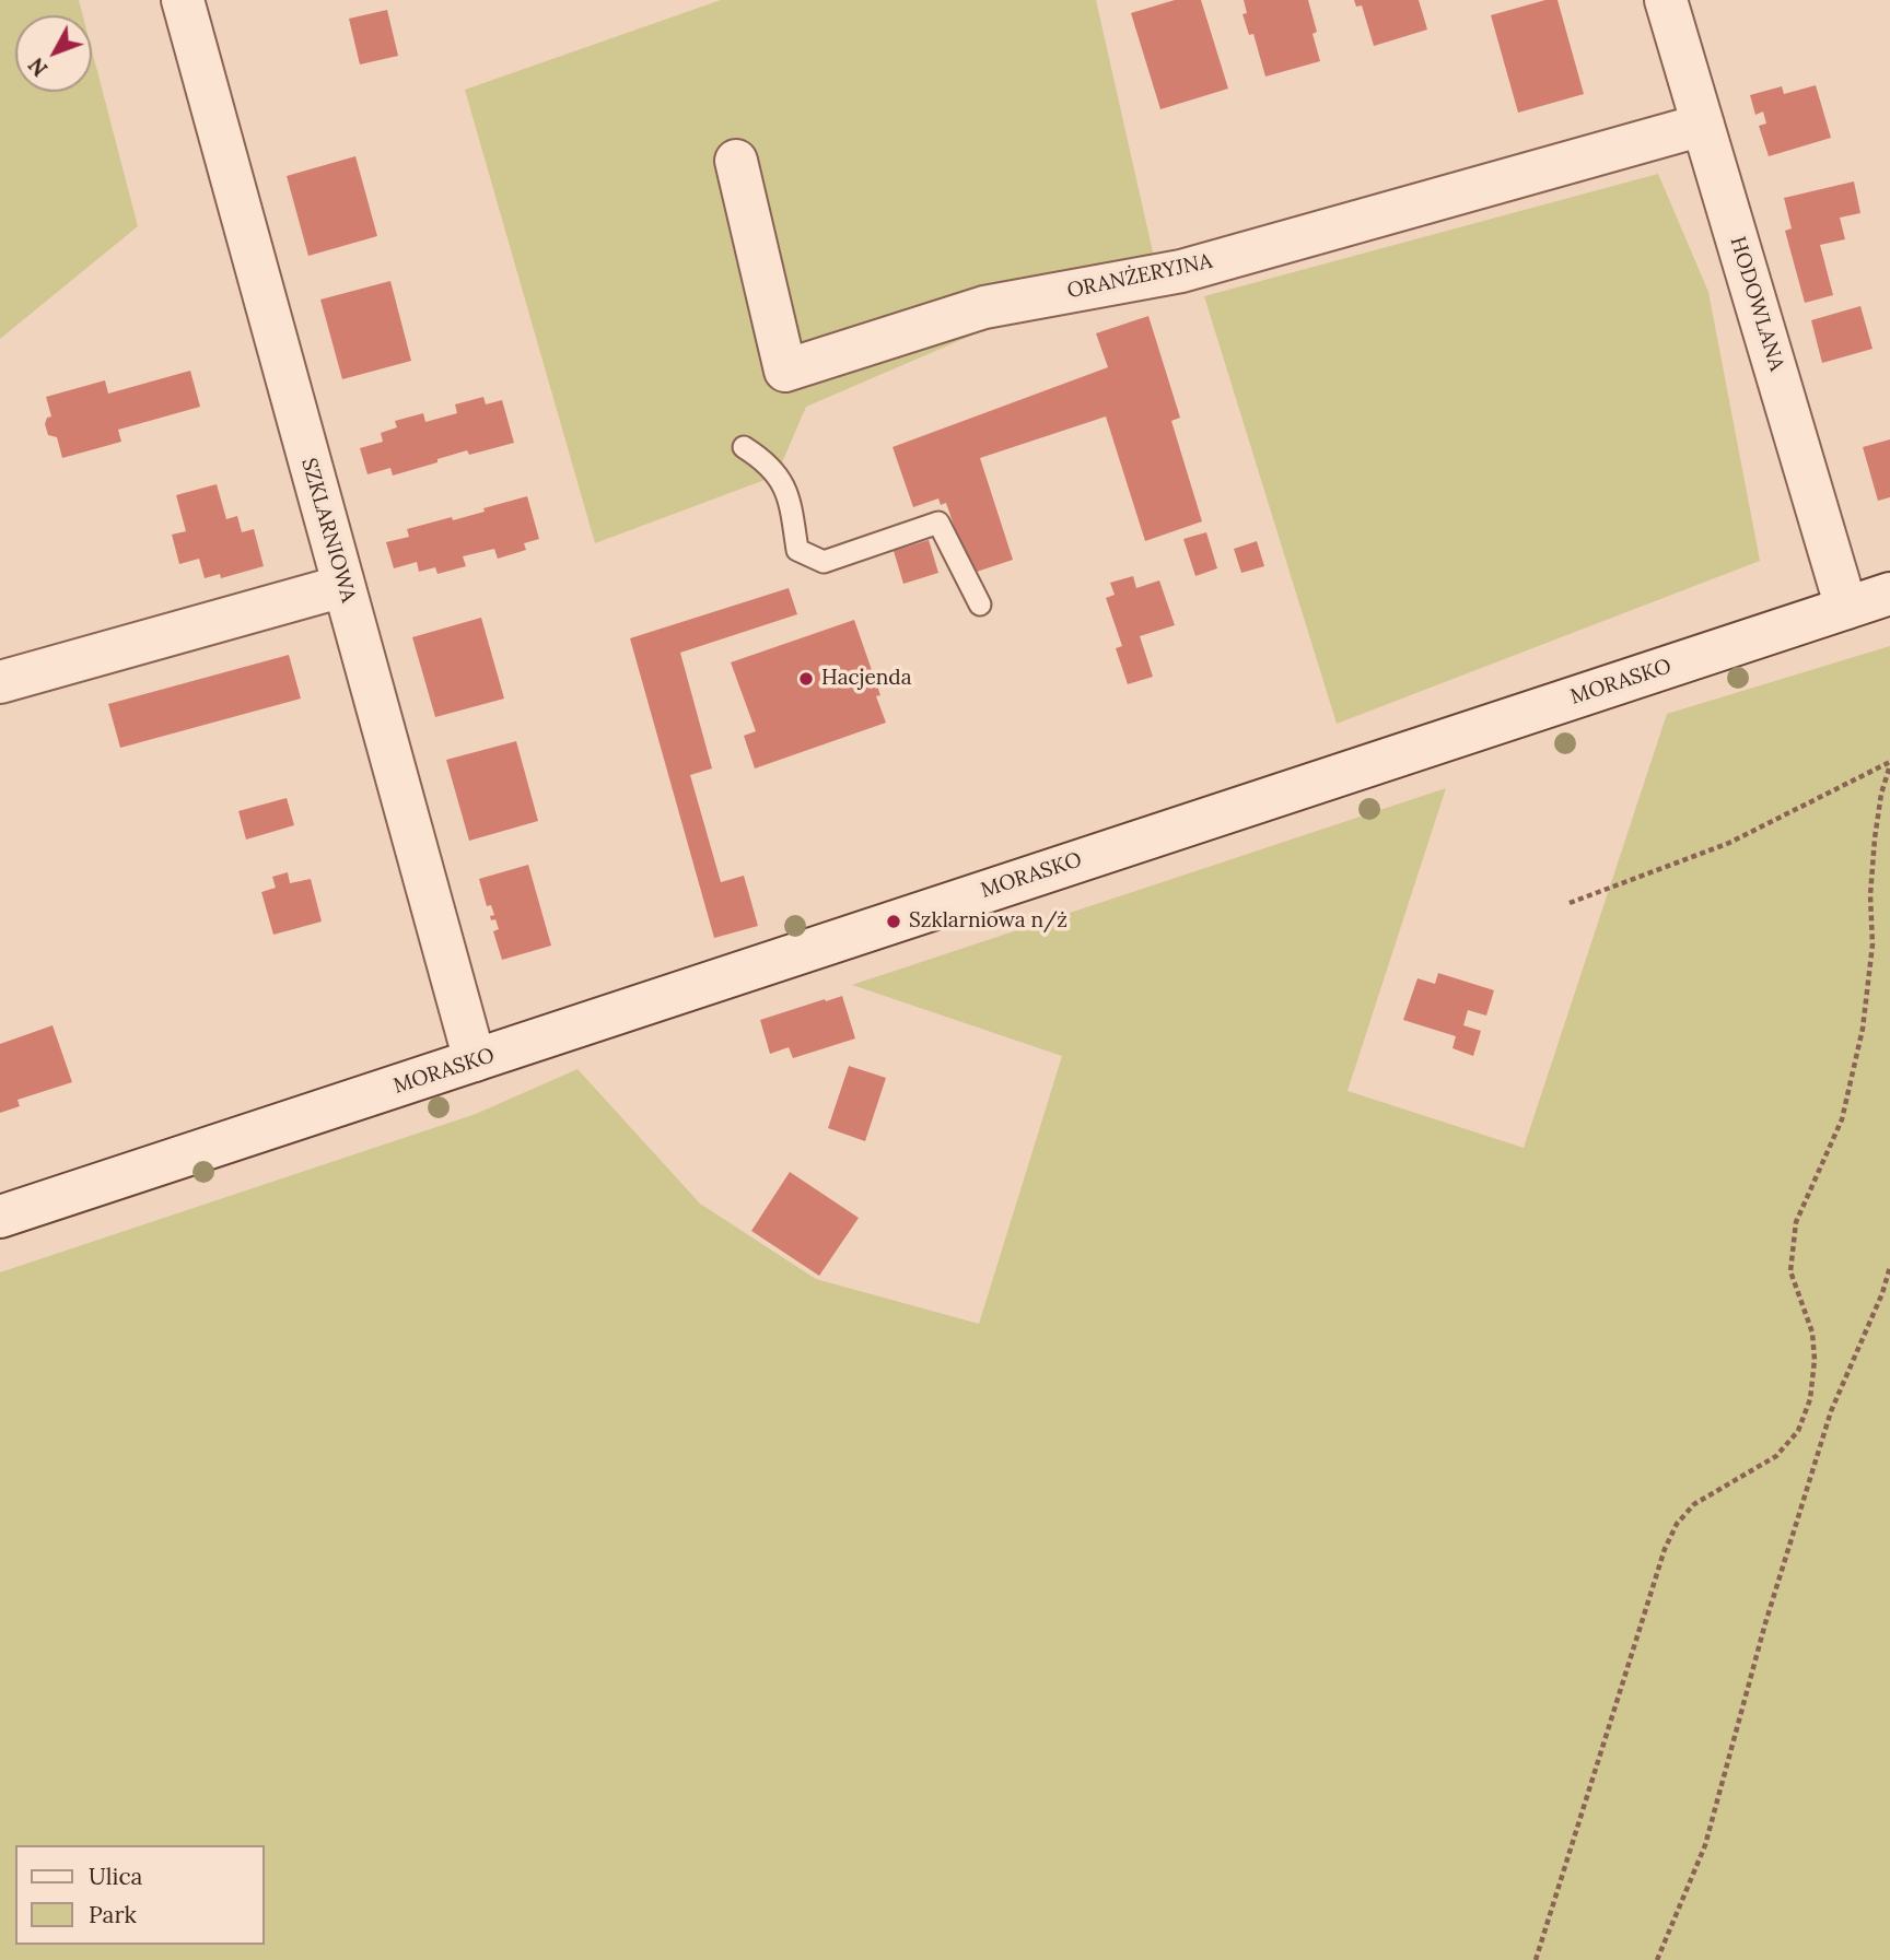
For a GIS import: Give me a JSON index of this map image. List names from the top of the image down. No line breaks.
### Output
{"streets":{"street":["ORANŻERYJNA","HODOWLANA","SZKLARNIOWA","MORASKO"]},"crossings":[["ORANŻERYJNA","HODOWLANA"],["HODOWLANA","MORASKO"],["SZKLARNIOWA","MORASKO"]],"places":["Hacjenda","Szklarniowa n/ż"],"legend":["Ulica","Park"],"north":"bottom left"}
